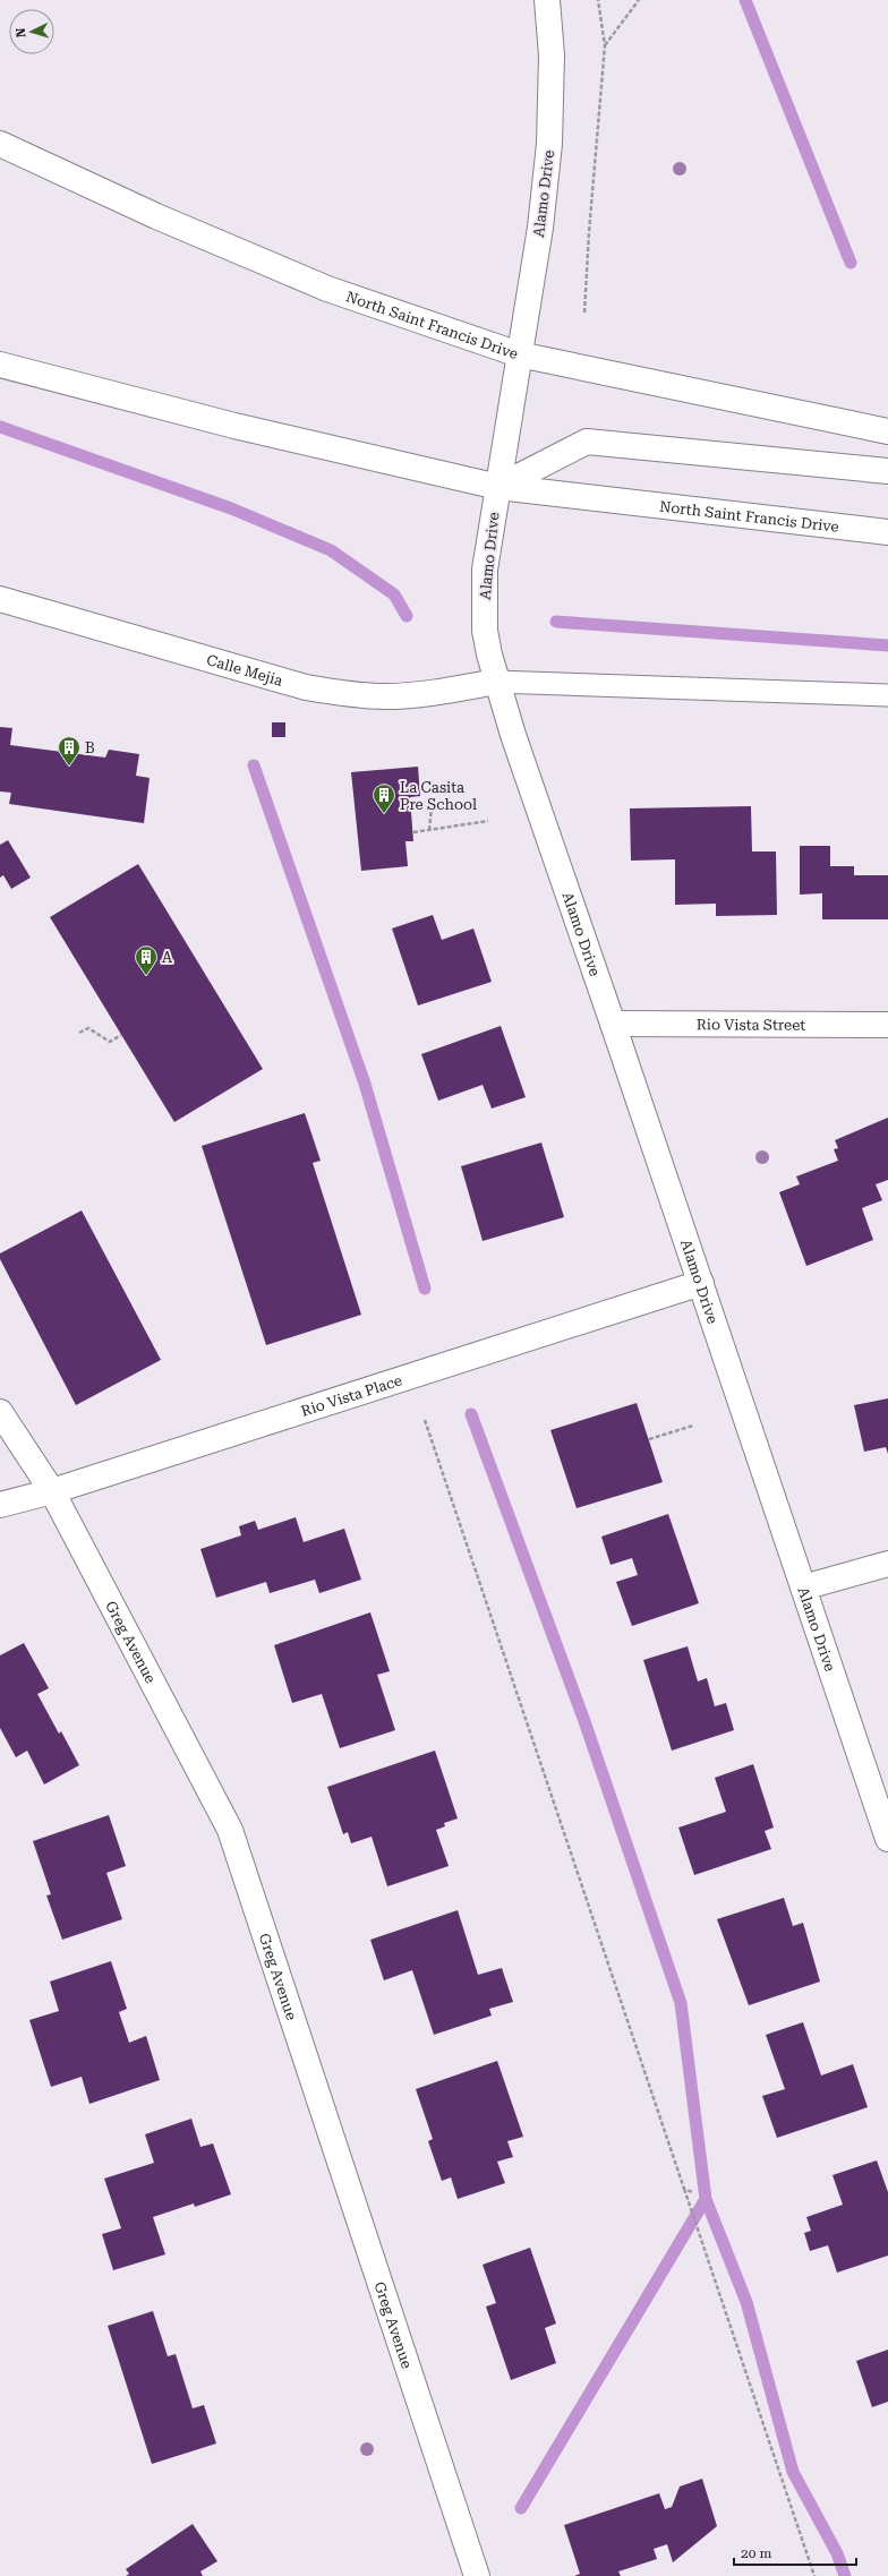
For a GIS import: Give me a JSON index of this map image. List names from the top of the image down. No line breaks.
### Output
{"streets":{"main road":["Alamo Drive","North Saint Francis Drive","Calle Mejia","Rio Vista Street","Rio Vista Place","Greg Avenue"]},"crossings":[["Alamo Drive","North Saint Francis Drive"],["Alamo Drive","Calle Mejia"],["Alamo Drive","Rio Vista Street"],["Alamo Drive","Rio Vista Place"],["Rio Vista Place","Greg Avenue"]],"places":{"building":["B","La Casita Pre School","A"]},"scale_bar":"20 m","north":"left"}
